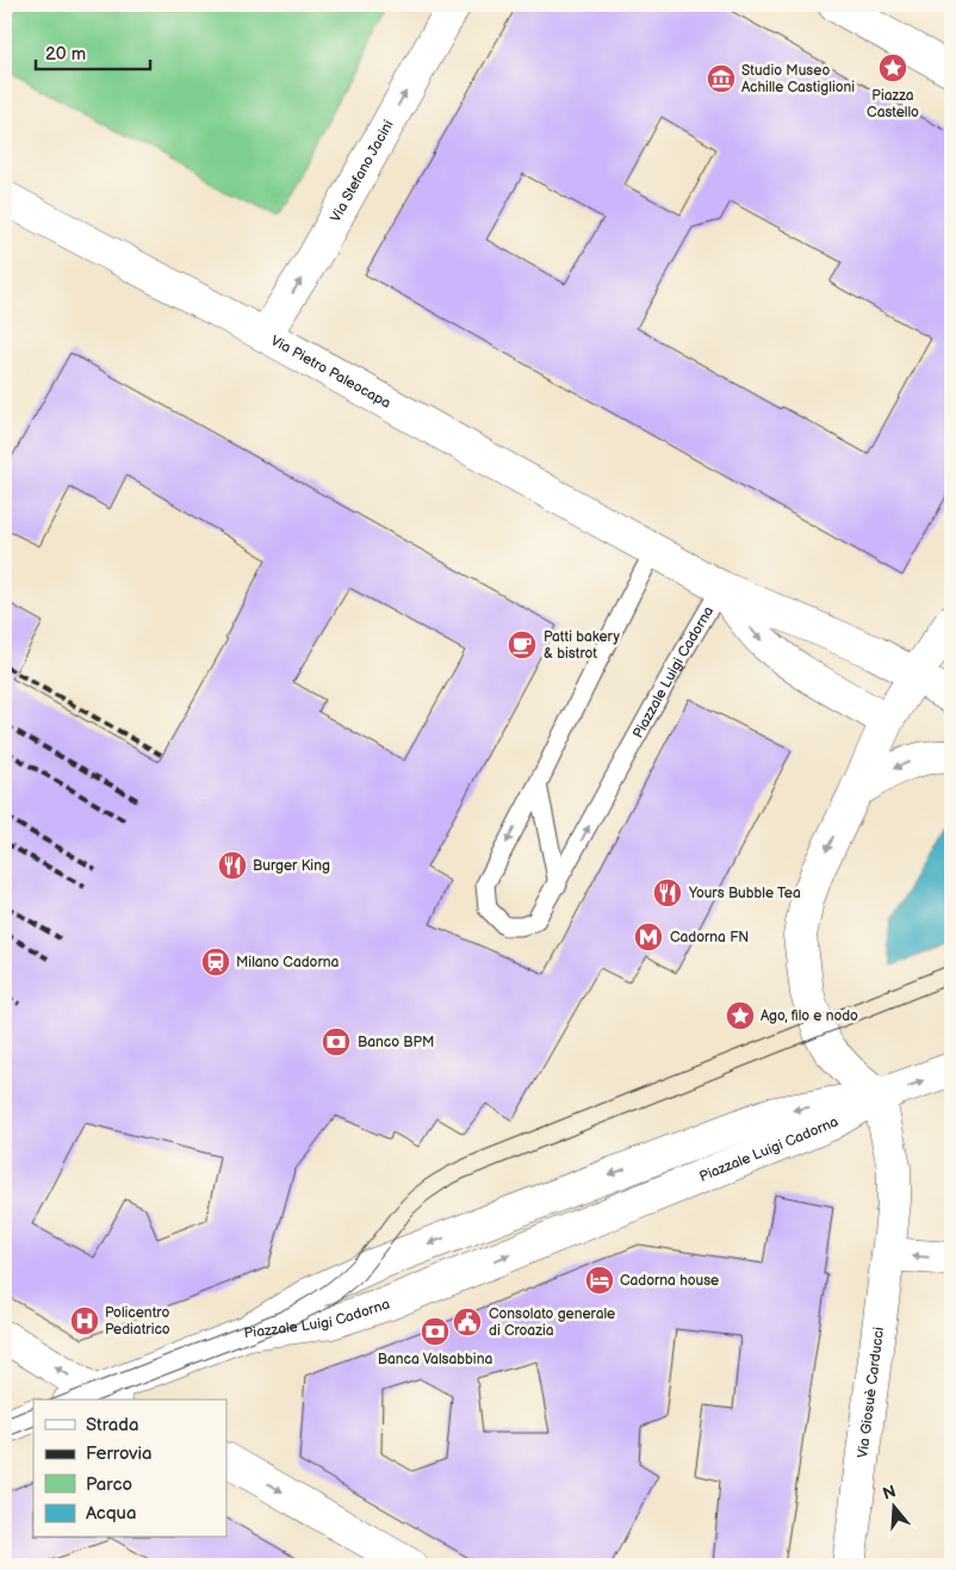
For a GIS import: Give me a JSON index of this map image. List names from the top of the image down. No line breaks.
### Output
{"streets":{"street":["Via Stefano Jacini","Via Pietro Paleocapa","Piazzale Luigi Cadorna","Via Giosuè Carducci"]},"crossings":[["Via Stefano Jacini","Via Pietro Paleocapa"],["Via Pietro Paleocapa","Piazzale Luigi Cadorna"]],"one_way":["Via Stefano Jacini"],"places":{"place":["Piazza Castello","Ago, filo e nodo"],"museum":["Studio Museo Achille Castiglioni"],"cafe":["Patti bakery & bistrot"],"restaurant":["Burger King","Yours Bubble Tea"],"metro station":["Cadorna FN"],"station":["Milano Cadorna"],"bank":["Banco BPM","Banca Valsabbina"],"hotel":["Cadorna house"],"hospital":["Policentro Pediatrico"],"public building":["Consolato generale di Croazia"]},"legend":["Strada","Ferrovia","Parco","Acqua"],"scale_bar":"20 m","north":"top"}
